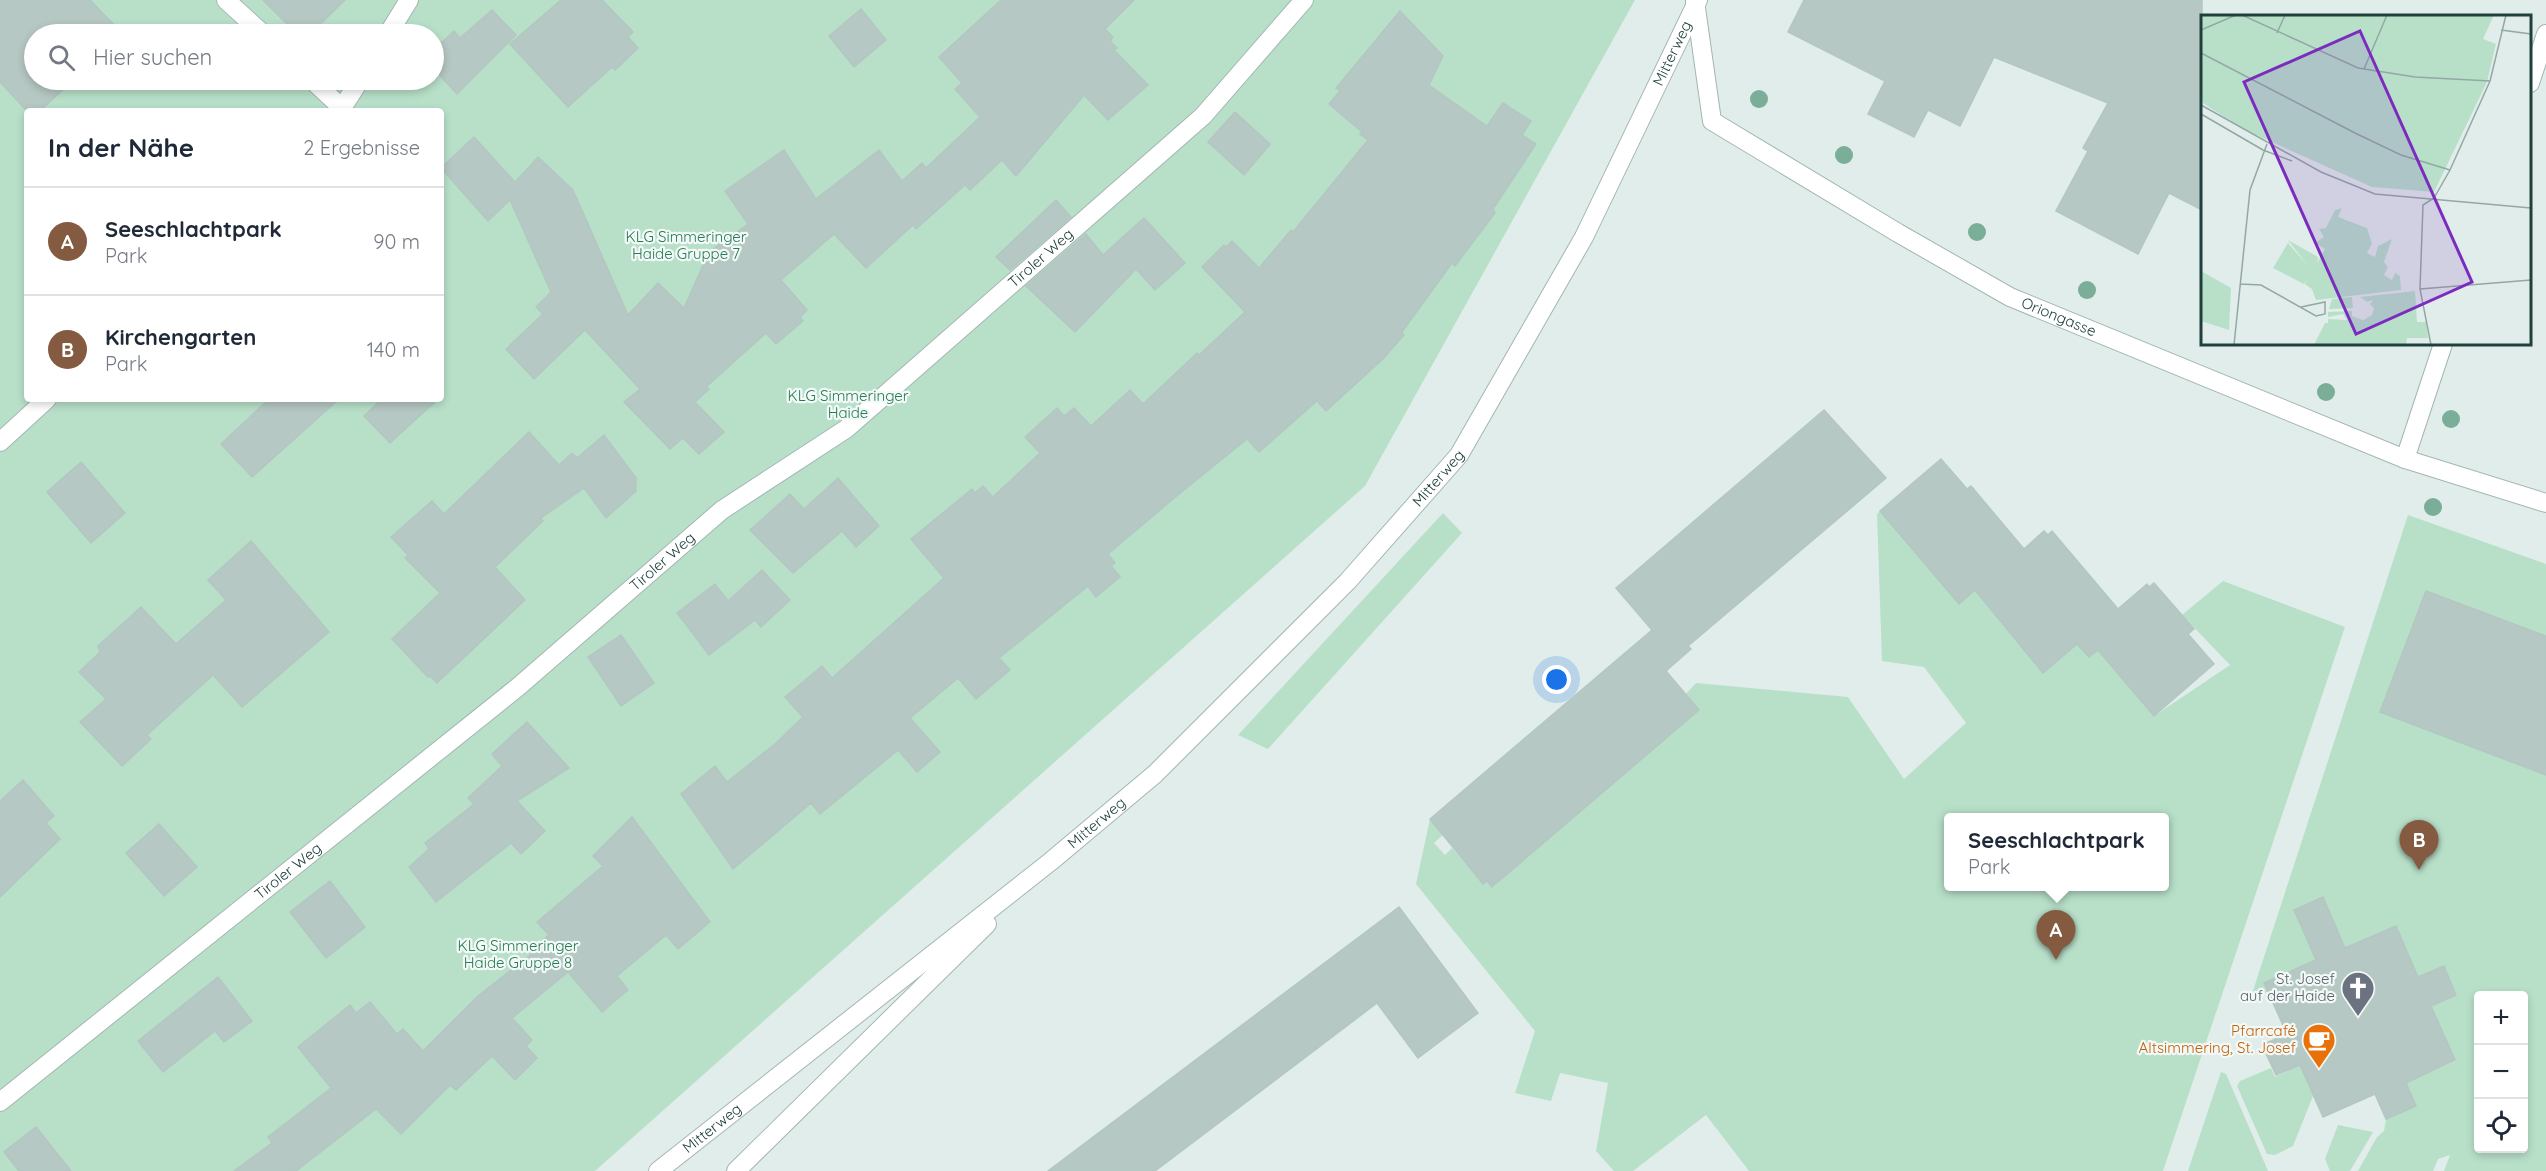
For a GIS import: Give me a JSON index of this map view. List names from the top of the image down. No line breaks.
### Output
{"streets":{"street":["Mitterweg","Tiroler Weg","Oriongasse"]},"crossings":[["Mitterweg","Oriongasse"]],"parks":["KLG Simmeringer Haide Gruppe 7","KLG Simmeringer Haide","KLG Simmeringer Haide Gruppe 8"],"places":{"church":["St. Josef auf der Haide"],"cafe":["Pfarrcafé Altsimmering, St. Josef"]},"page":{"search":"Hier suchen","heading":["In der Nähe","2 Ergebnisse"],"list":[{"mark":"A","name":"Seeschlachtpark","note":"Park","value":"90 m"},{"mark":"B","name":"Kirchengarten","note":"Park","value":"140 m"}],"popup":["Seeschlachtpark","Park"],"pins":["B","A"],"map_buttons":["+","−"]}}
